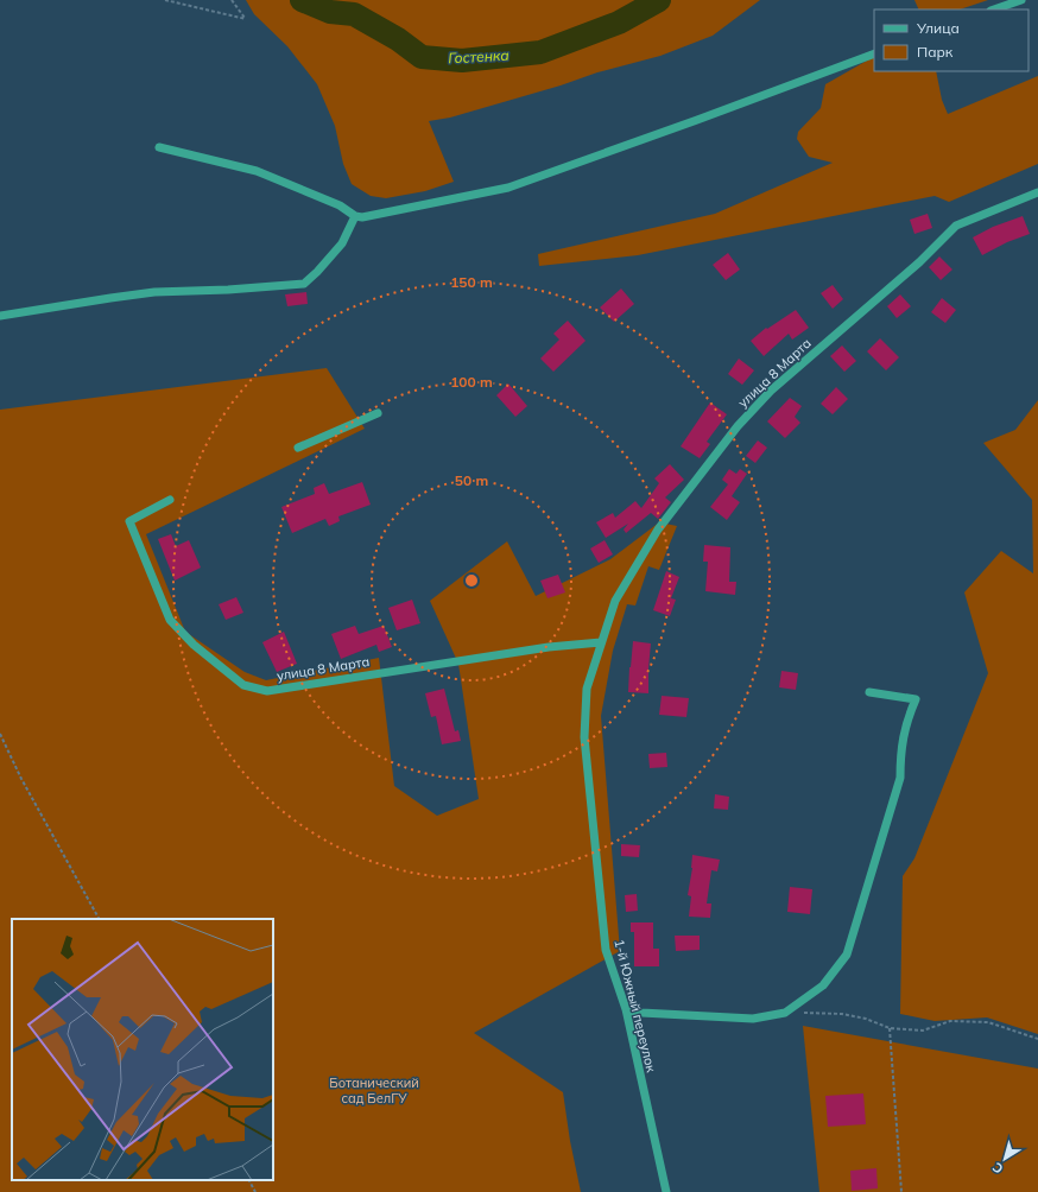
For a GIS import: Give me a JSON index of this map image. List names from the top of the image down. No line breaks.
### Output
{"streets":{"street":["улица 8 Марта","1-й Южный переулок"]},"crossings":[["улица 8 Марта","1-й Южный переулок"]],"water":["Гостенка"],"parks":["Ботанический сад БелГУ"],"legend":["Улица","Парк"],"north":"bottom left","rings":["150 m","100 m","50 m"]}
